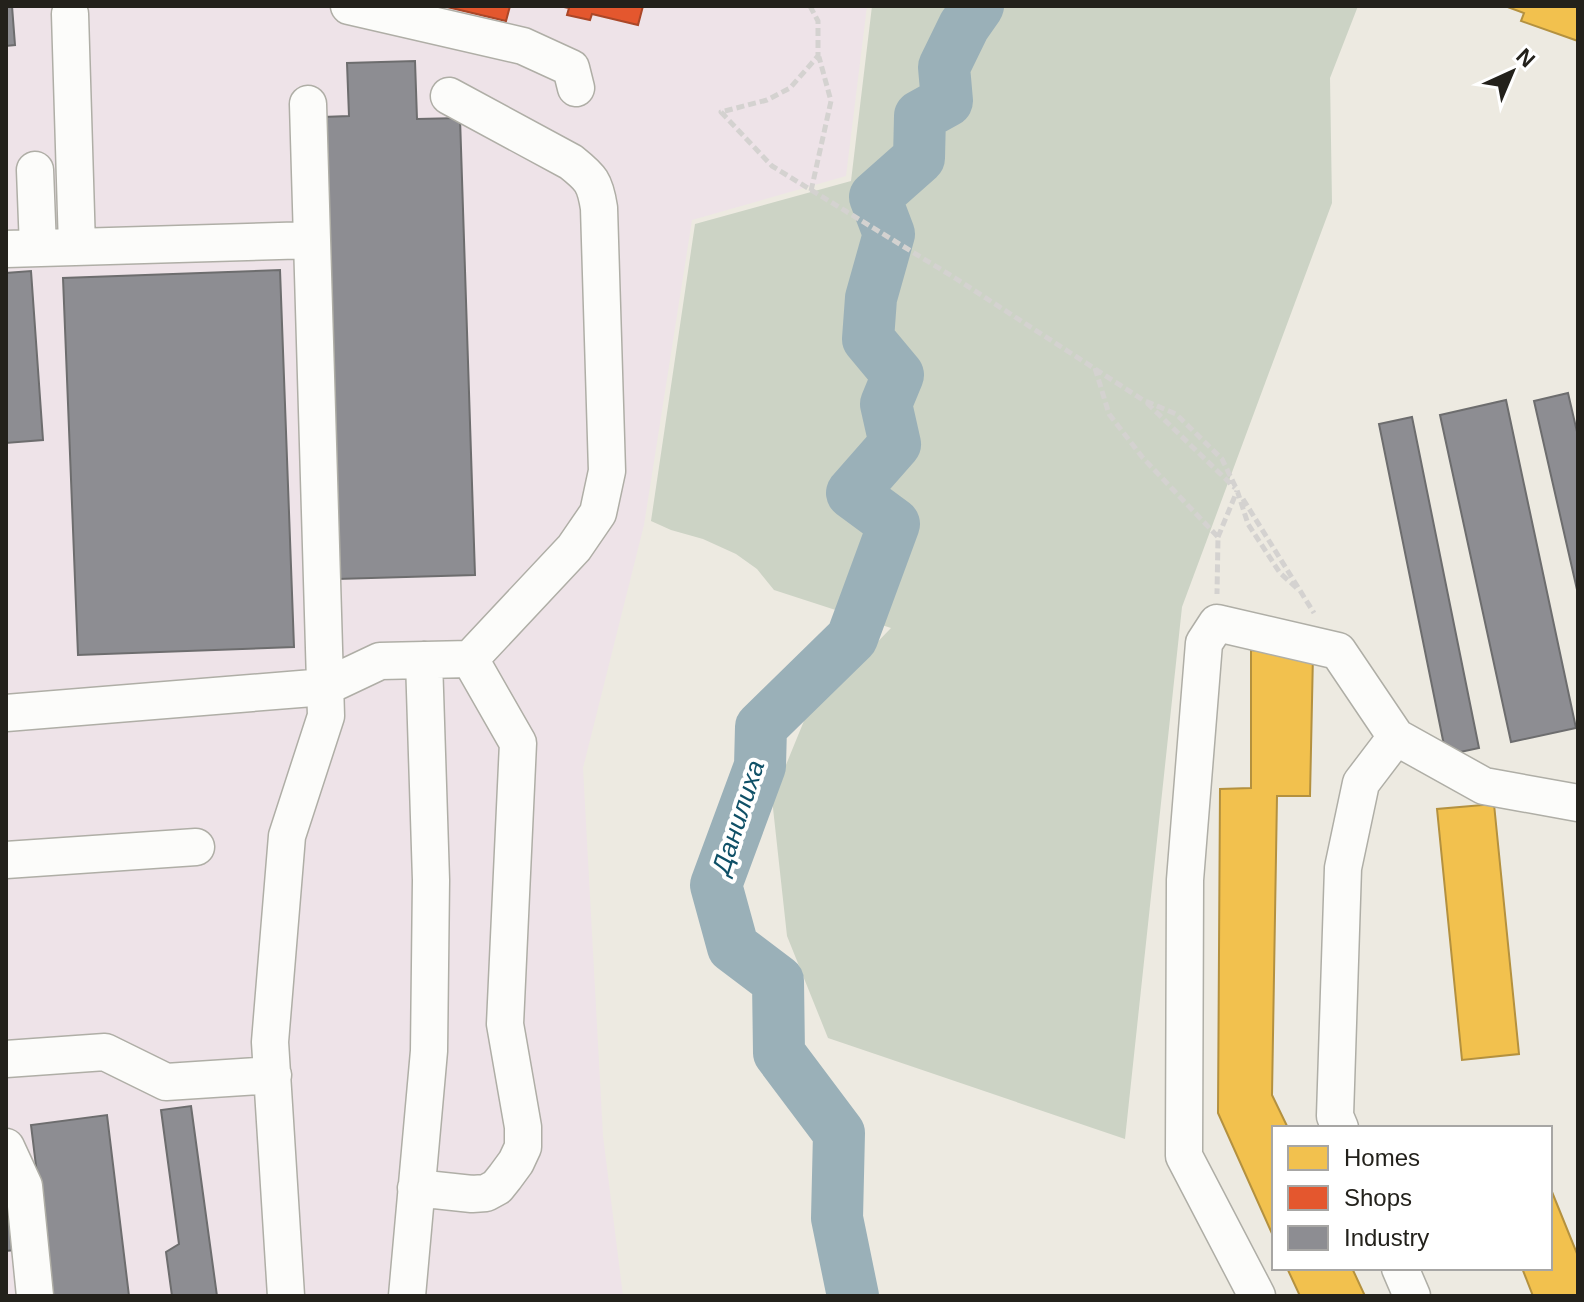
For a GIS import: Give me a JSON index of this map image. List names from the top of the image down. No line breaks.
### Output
{"water":["Данилиха"],"legend":["Homes","Shops","Industry"],"north":"top right"}
